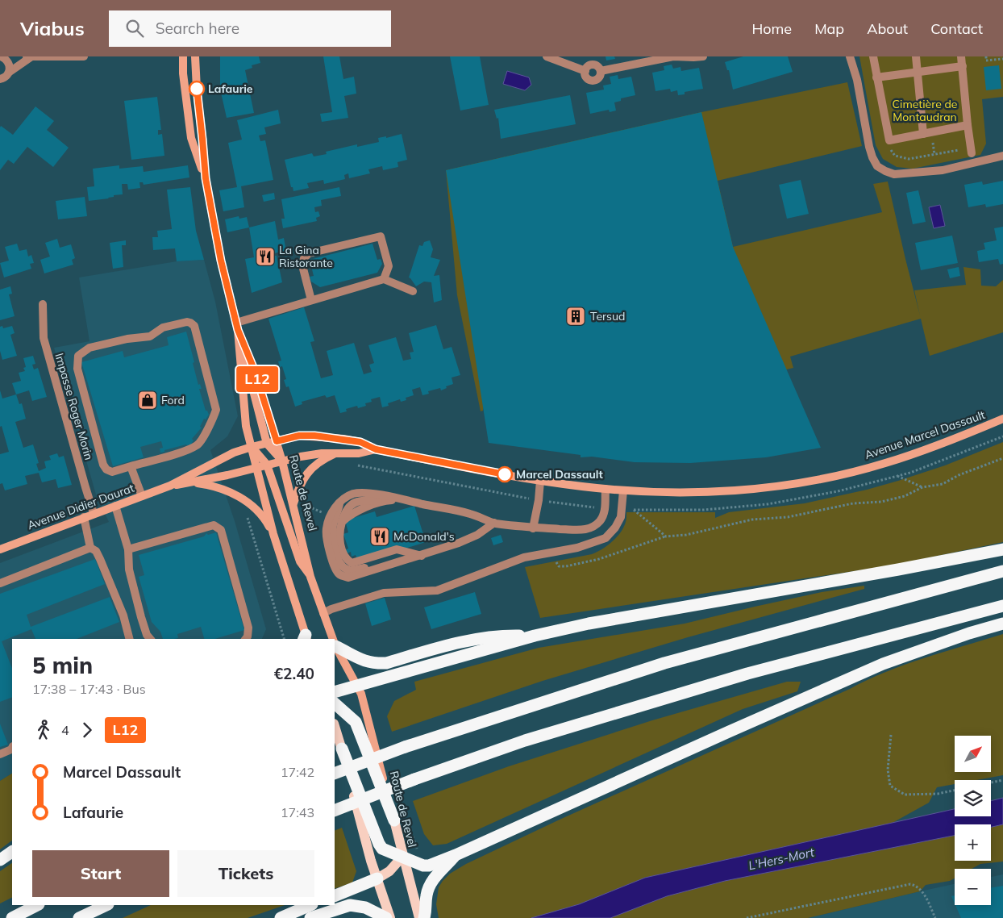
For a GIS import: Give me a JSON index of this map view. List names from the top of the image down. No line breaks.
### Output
{"streets":{"main road":["Avenue Marcel Dassault","Route de Revel","Avenue Didier Daurat"],"street":["Impasse Roger Morin"]},"crossings":[["Impasse Roger Morin","Avenue Didier Daurat"],["Avenue Marcel Dassault","Route de Revel"],["Avenue Marcel Dassault","Avenue Didier Daurat"],["Route de Revel","Avenue Didier Daurat"]],"water":["L'Hers-Mort"],"parks":["Cimetière de Montaudran"],"places":{"other":["Lafaurie","Marcel Dassault"],"restaurant":["La Gina Ristorante","McDonald's"],"building":["Tersud"],"shop":["Ford"]},"lines":["bus line L12"],"north":"top right","page":{"header":"Viabus","search":"Search here","nav":["Home","Map","About","Contact"],"on_map":"L12","heading":["5 min","17:38 – 17:43 · Bus","€2.40"],"legs":["4","L12"],"map_buttons":["+","−"],"list":[{"name":"Marcel Dassault","value":"17:42"},{"name":"Lafaurie","value":"17:43"}],"buttons":["Start","Tickets"]}}
